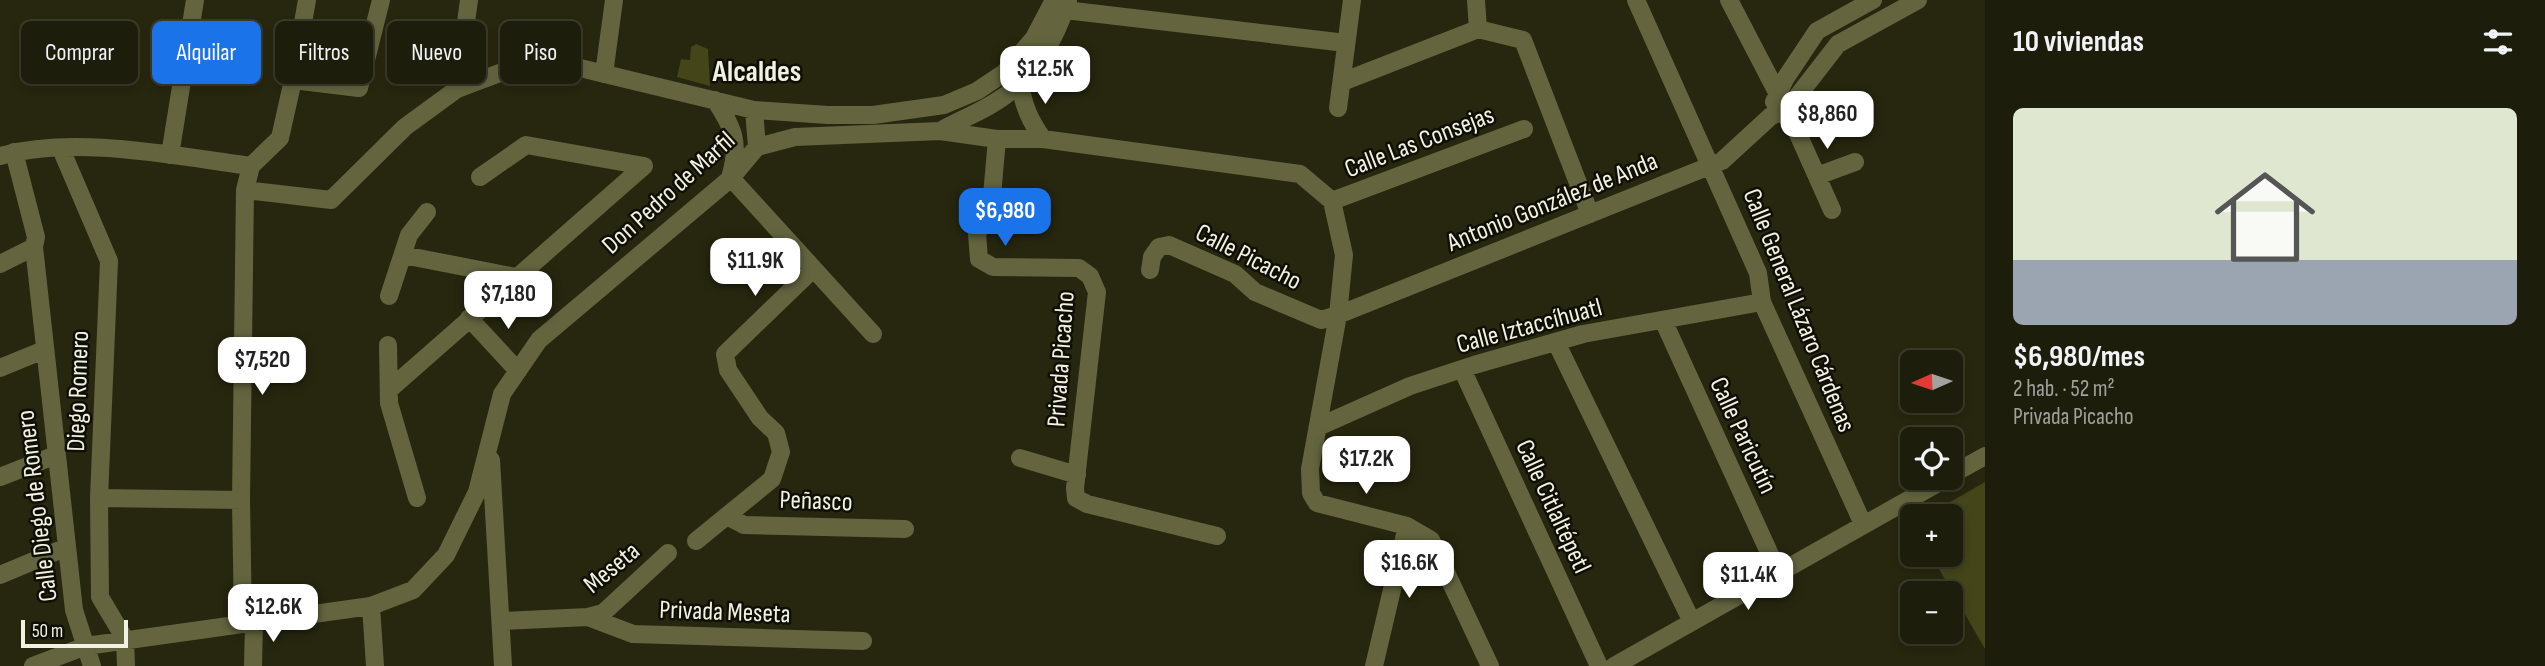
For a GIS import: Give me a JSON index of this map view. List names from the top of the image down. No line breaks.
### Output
{"streets":{"street":["Calle Las Consejas","Don Pedro de Marfil","Antonio González de Anda","Calle Picacho","Calle General Lázaro Cárdenas","Calle Iztaccíhuatl","Privada Picacho","Diego Romero","Calle Paricutín","Peñasco","Calle Diego de Romero","Calle Citlaltépetl","Meseta","Privada Meseta"]},"crossings":[["Calle Las Consejas","Don Pedro de Marfil"],["Don Pedro de Marfil","Privada Picacho"],["Don Pedro de Marfil","Diego Romero"],["Don Pedro de Marfil","Calle Diego de Romero"],["Antonio González de Anda","Calle Picacho"],["Antonio González de Anda","Calle General Lázaro Cárdenas"],["Calle General Lázaro Cárdenas","Calle Iztaccíhuatl"],["Calle Iztaccíhuatl","Calle Paricutín"],["Calle Iztaccíhuatl","Calle Citlaltépetl"],["Meseta","Privada Meseta"]],"districts":["Alcaldes"],"scale_bar":"50 m","north":"left","page":{"heading":"10 viviendas","chip":["Comprar","Alquilar","Filtros","Nuevo","Piso"],"price":["$12.5K","$8,860","$6,980","$11.9K","$7,180","$7,520","$17.2K","$16.6K","$11.4K","$12.6K"],"list":[{"name":"$6,980/mes","note":"2 hab. · 52 m² · Privada Picacho"}],"map_buttons":["+","−"],"scale":"50 m"}}
